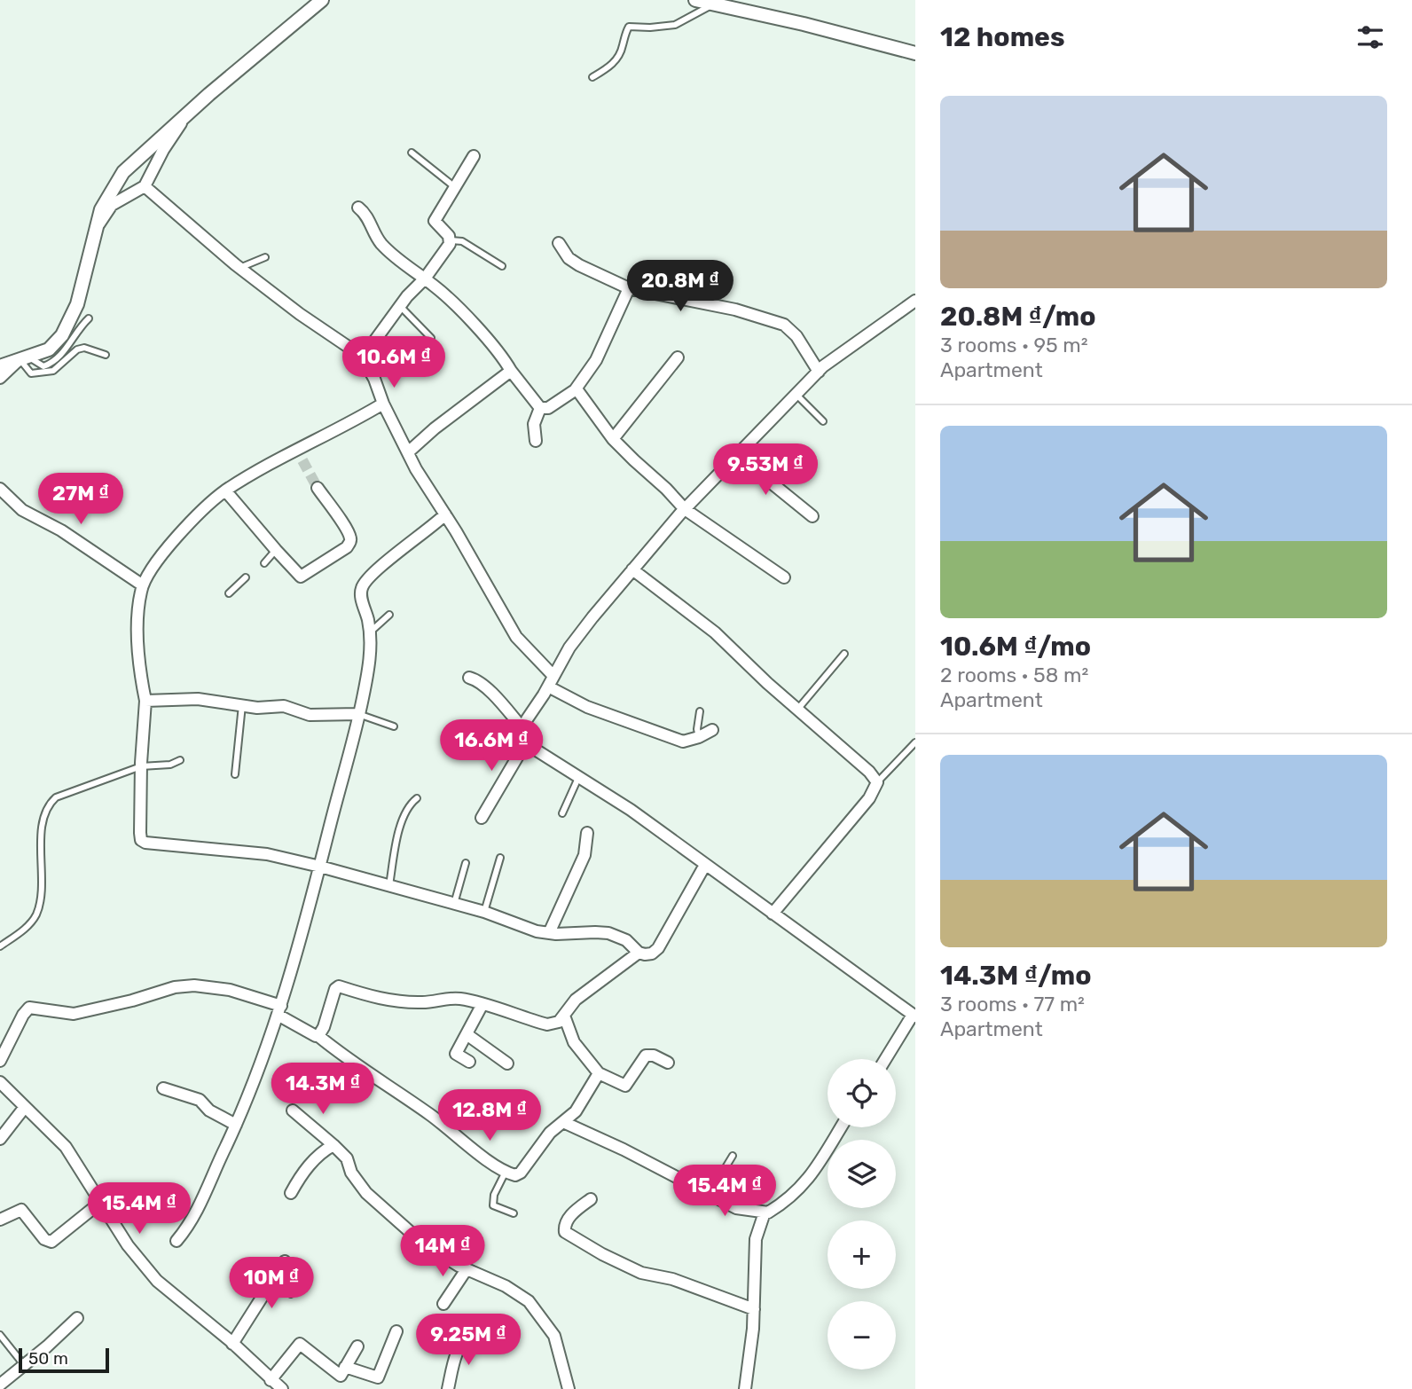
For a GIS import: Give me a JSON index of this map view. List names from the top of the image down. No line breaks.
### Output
{"scale_bar":"50 m","page":{"heading":"12 homes","list":[{"name":"20.8M ₫/mo","note":"3 rooms · 95 m² · Apartment"},{"name":"10.6M ₫/mo","note":"2 rooms · 58 m² · Apartment"},{"name":"14.3M ₫/mo","note":"3 rooms · 77 m² · Apartment"}],"price":["20.8M ₫","10.6M ₫","9.53M ₫","27M ₫","16.6M ₫","14.3M ₫","12.8M ₫","15.4M ₫","15.4M ₫","14M ₫","10M ₫","9.25M ₫"],"map_buttons":["+","−"],"scale":"50 m"}}
